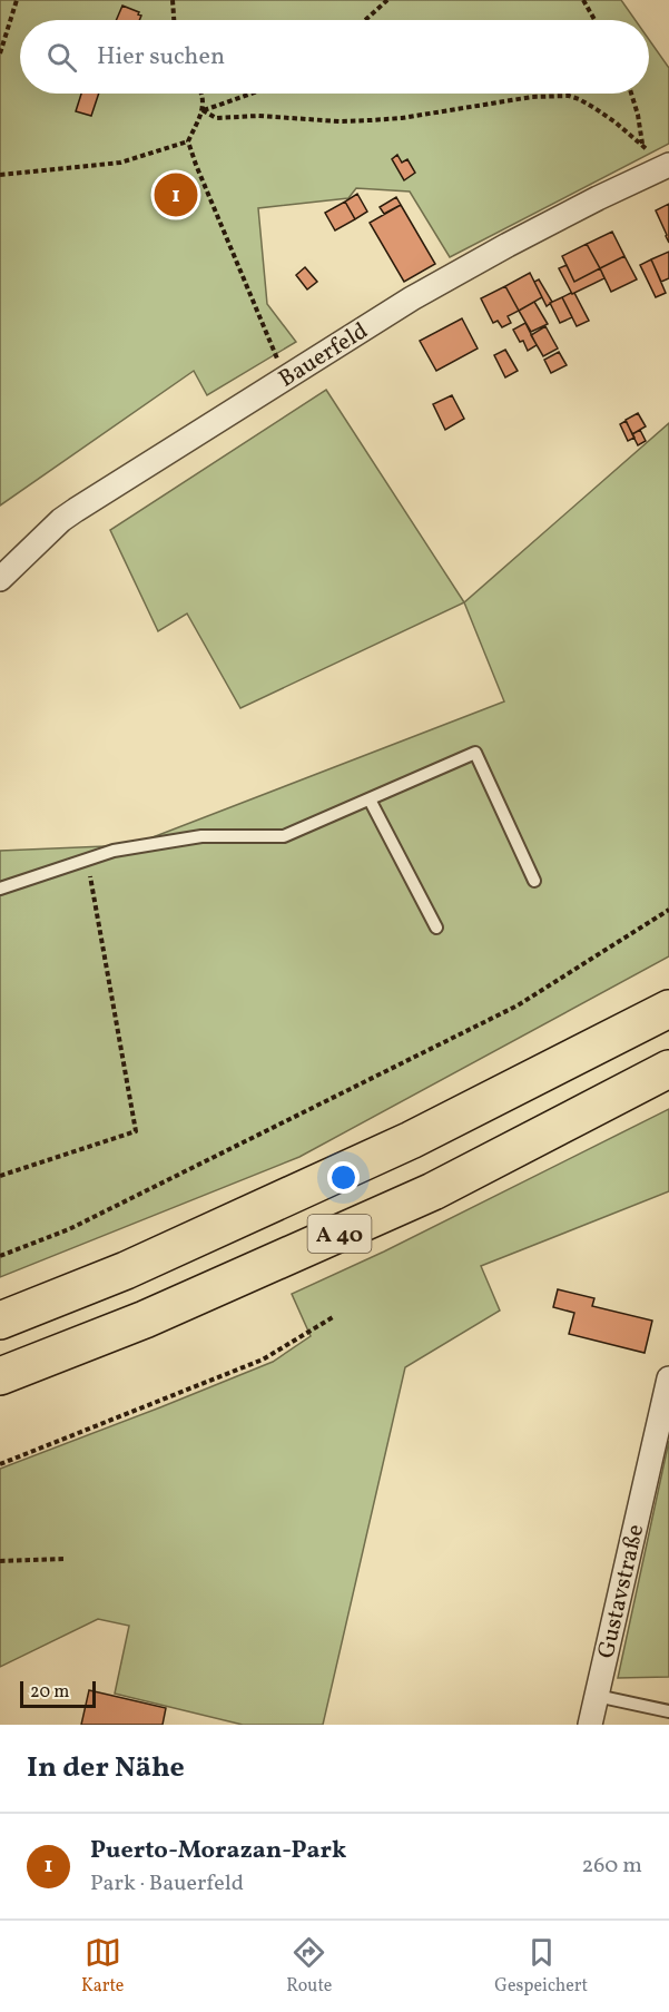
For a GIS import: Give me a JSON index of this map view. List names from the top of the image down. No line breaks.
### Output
{"streets":{"highway":["A 40"],"street":["Bauerfeld","Gustavstraße"]},"scale_bar":"20 m","page":{"search":"Hier suchen","pins":"1","scale":"20 m","heading":"In der Nähe","list":[{"mark":"1","name":"Puerto-Morazan-Park","note":"Park · Bauerfeld","value":"260 m"}],"nav":["Karte","Route","Gespeichert"]}}
